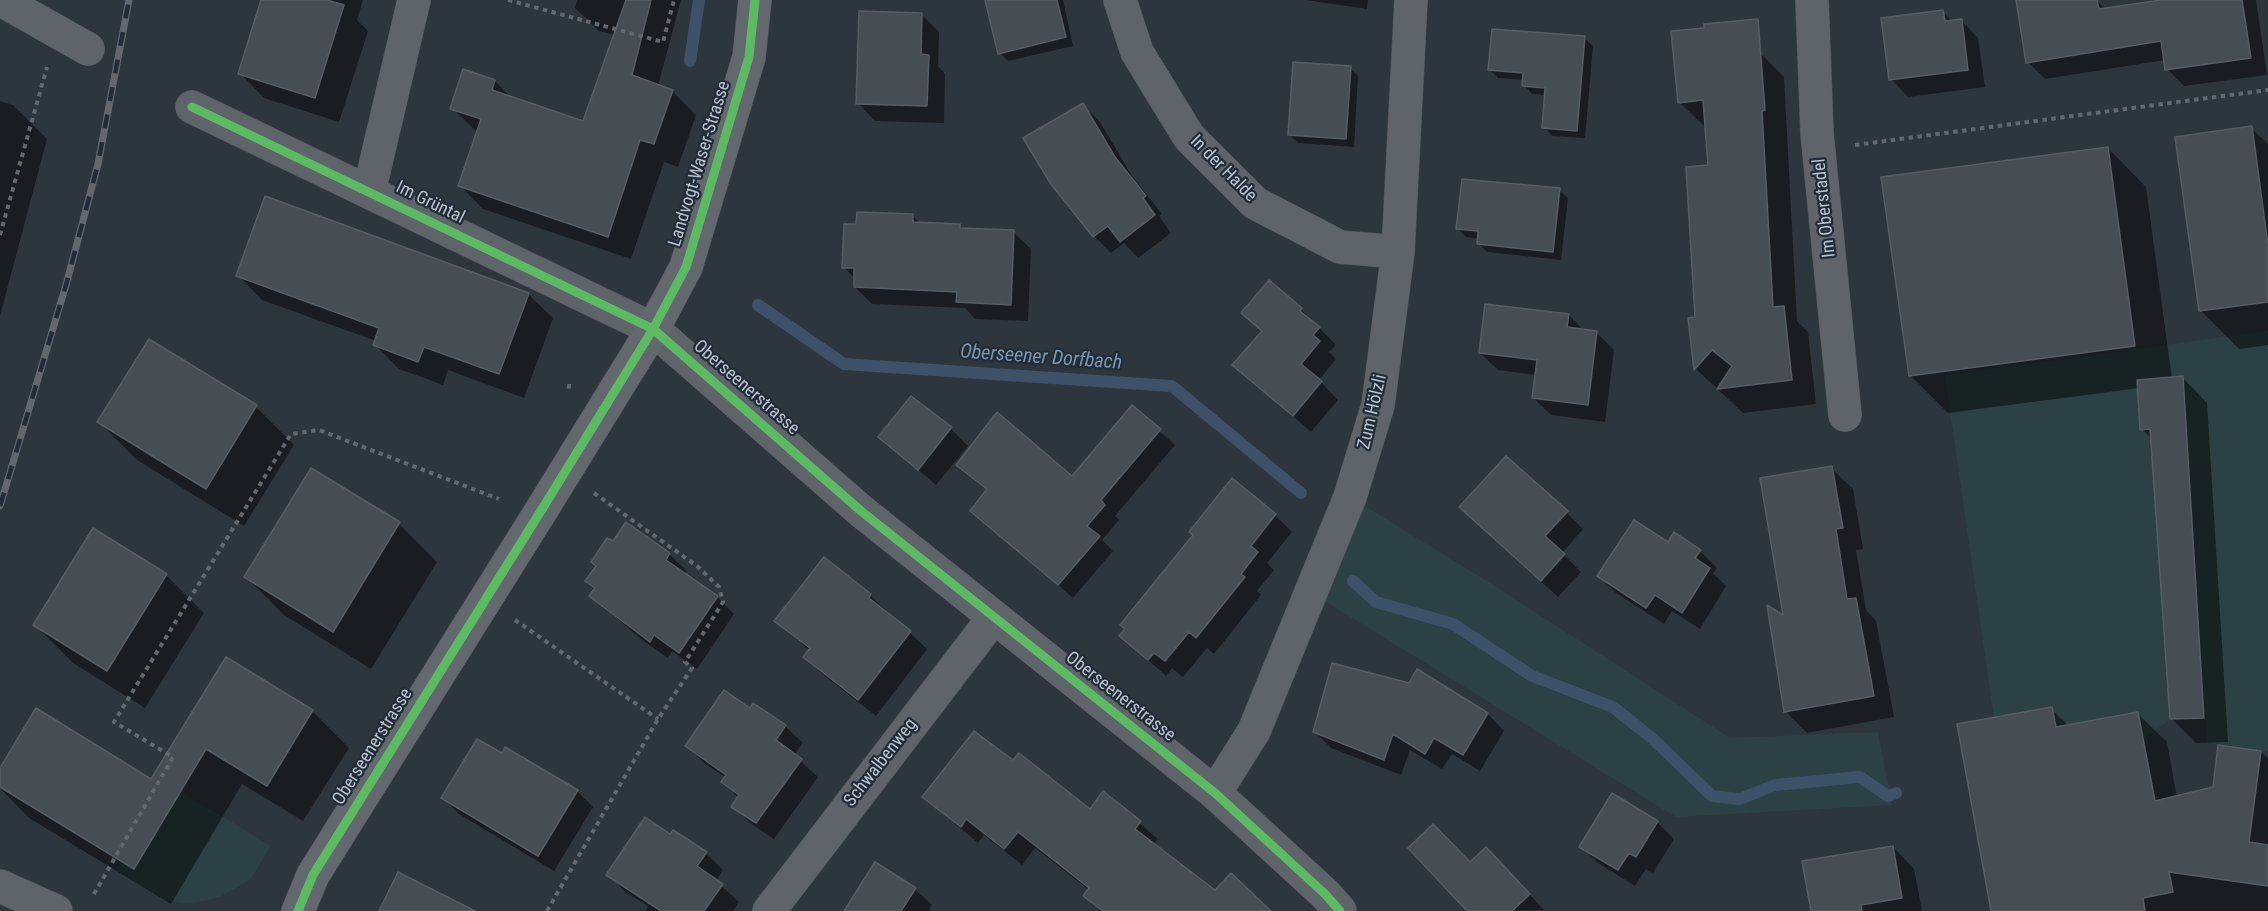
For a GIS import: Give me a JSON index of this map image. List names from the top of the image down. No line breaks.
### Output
{"streets":{"street":["Landvogt-Waser-Strasse","In der Halde","Im Grüntal","Im Oberstadel","Oberseenerstrasse","Zum Hölzli","Schwalbenweg"]},"crossings":[["Landvogt-Waser-Strasse","Im Grüntal"],["Landvogt-Waser-Strasse","Oberseenerstrasse"],["In der Halde","Zum Hölzli"],["Im Grüntal","Oberseenerstrasse"],["Oberseenerstrasse","Zum Hölzli"],["Oberseenerstrasse","Schwalbenweg"]],"water":["Oberseener Dorfbach"]}
